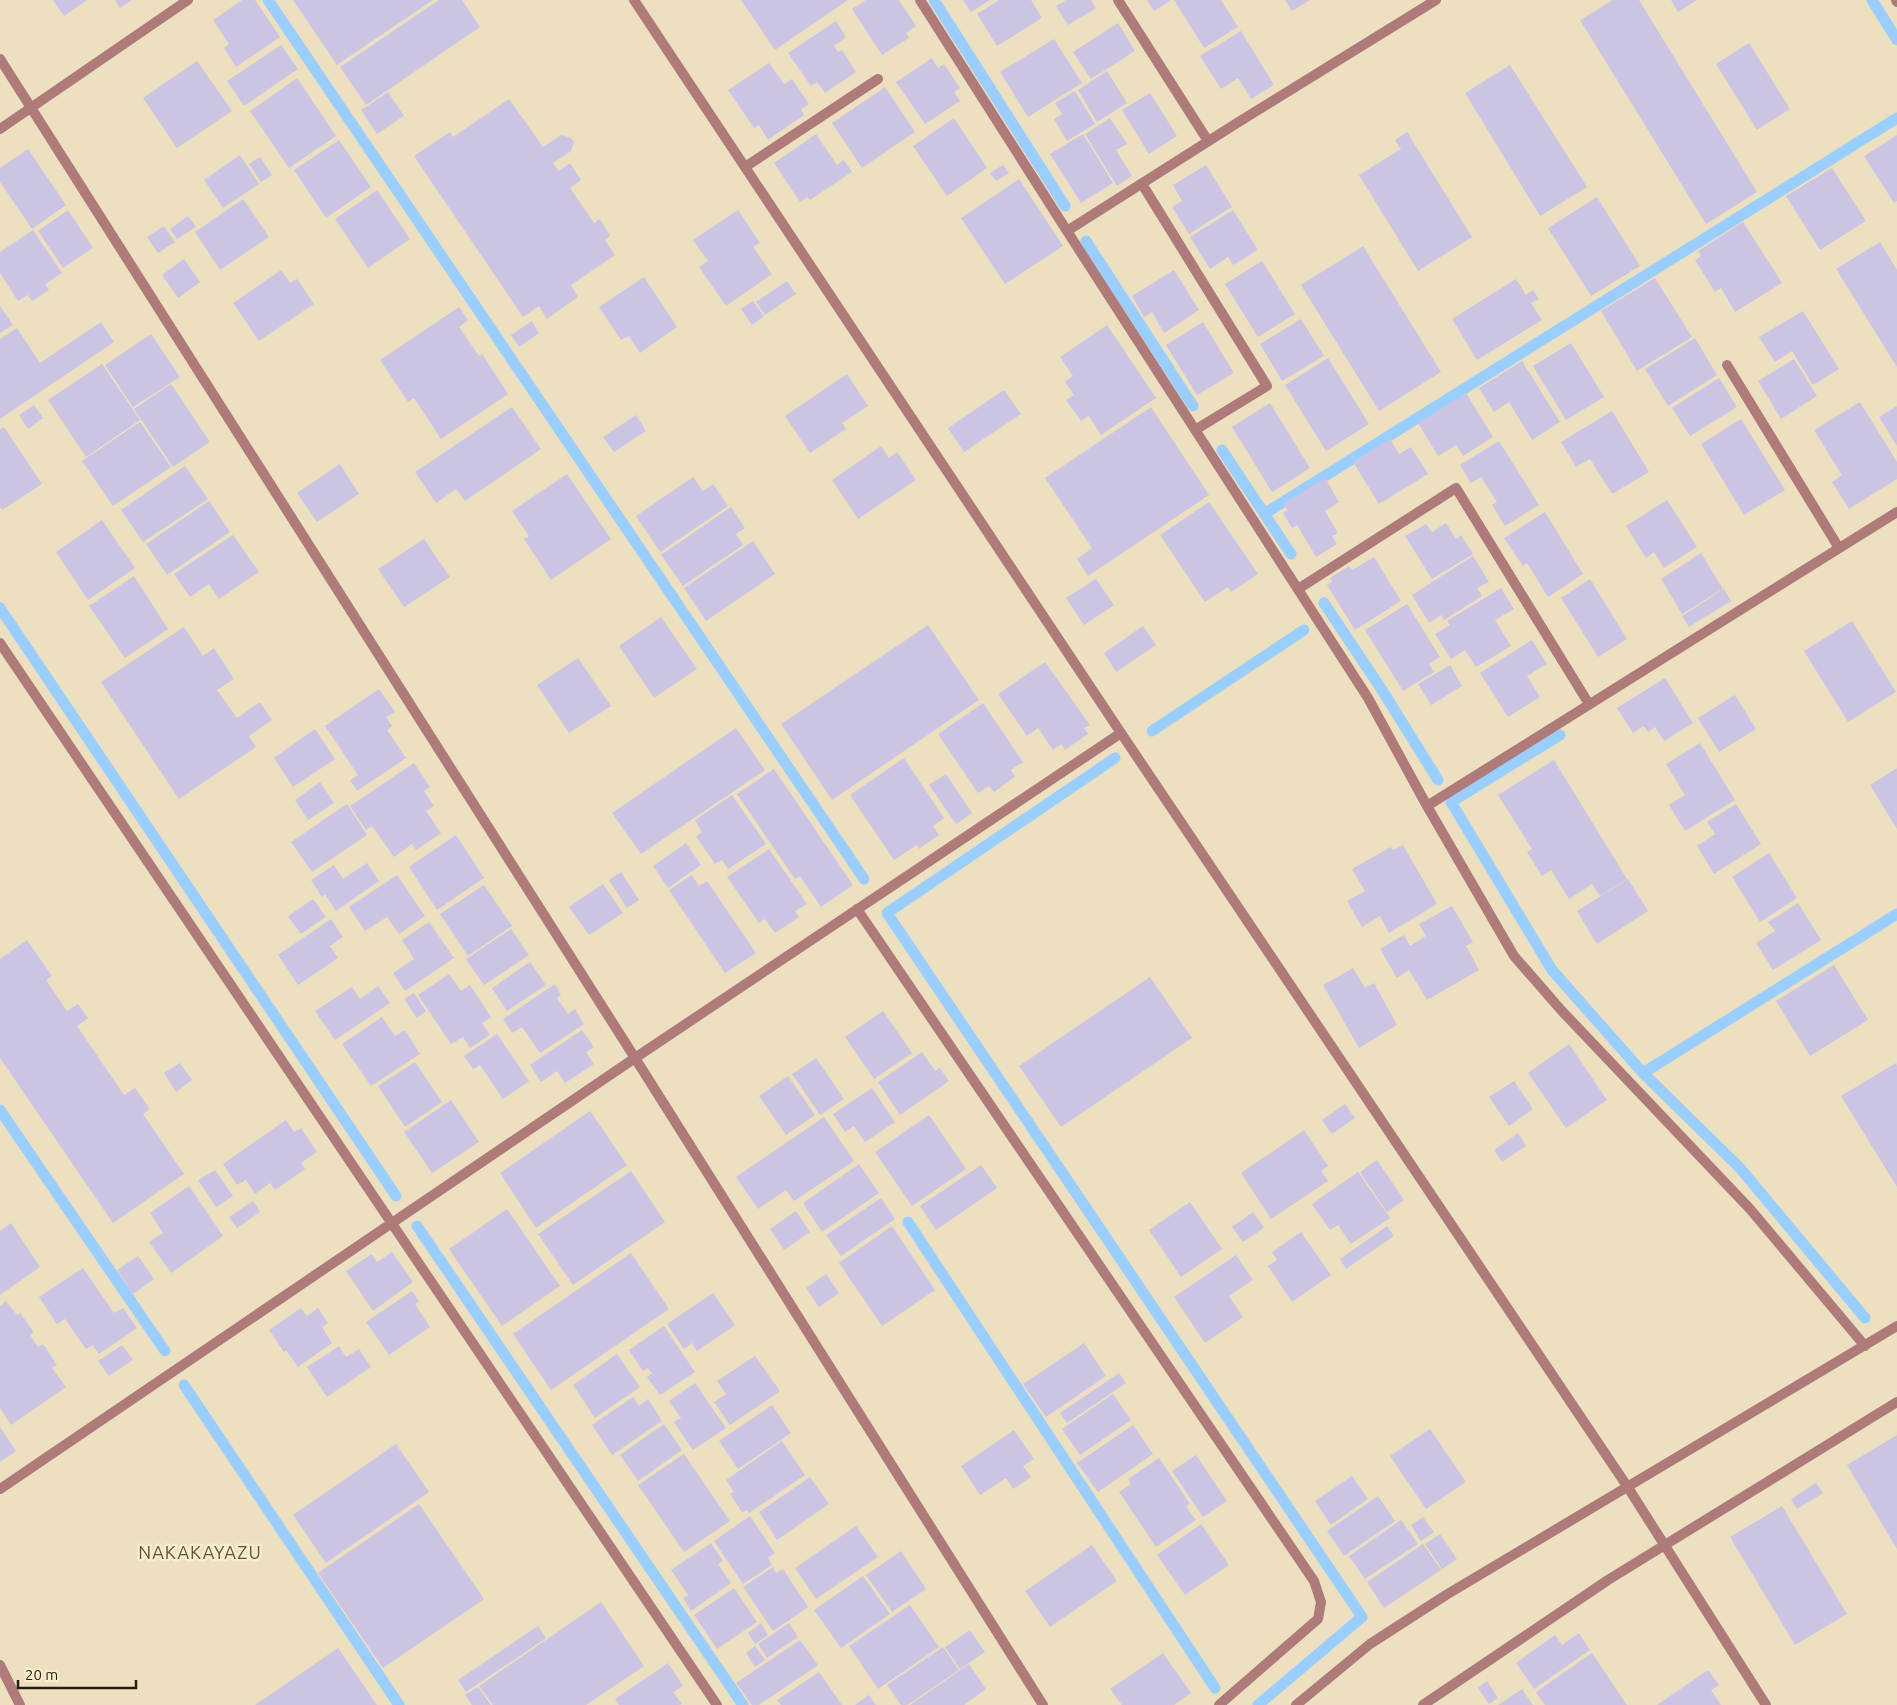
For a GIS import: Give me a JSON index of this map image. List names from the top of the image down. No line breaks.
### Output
{"districts":["NAKAKAYAZU"],"scale_bar":"20 m"}
